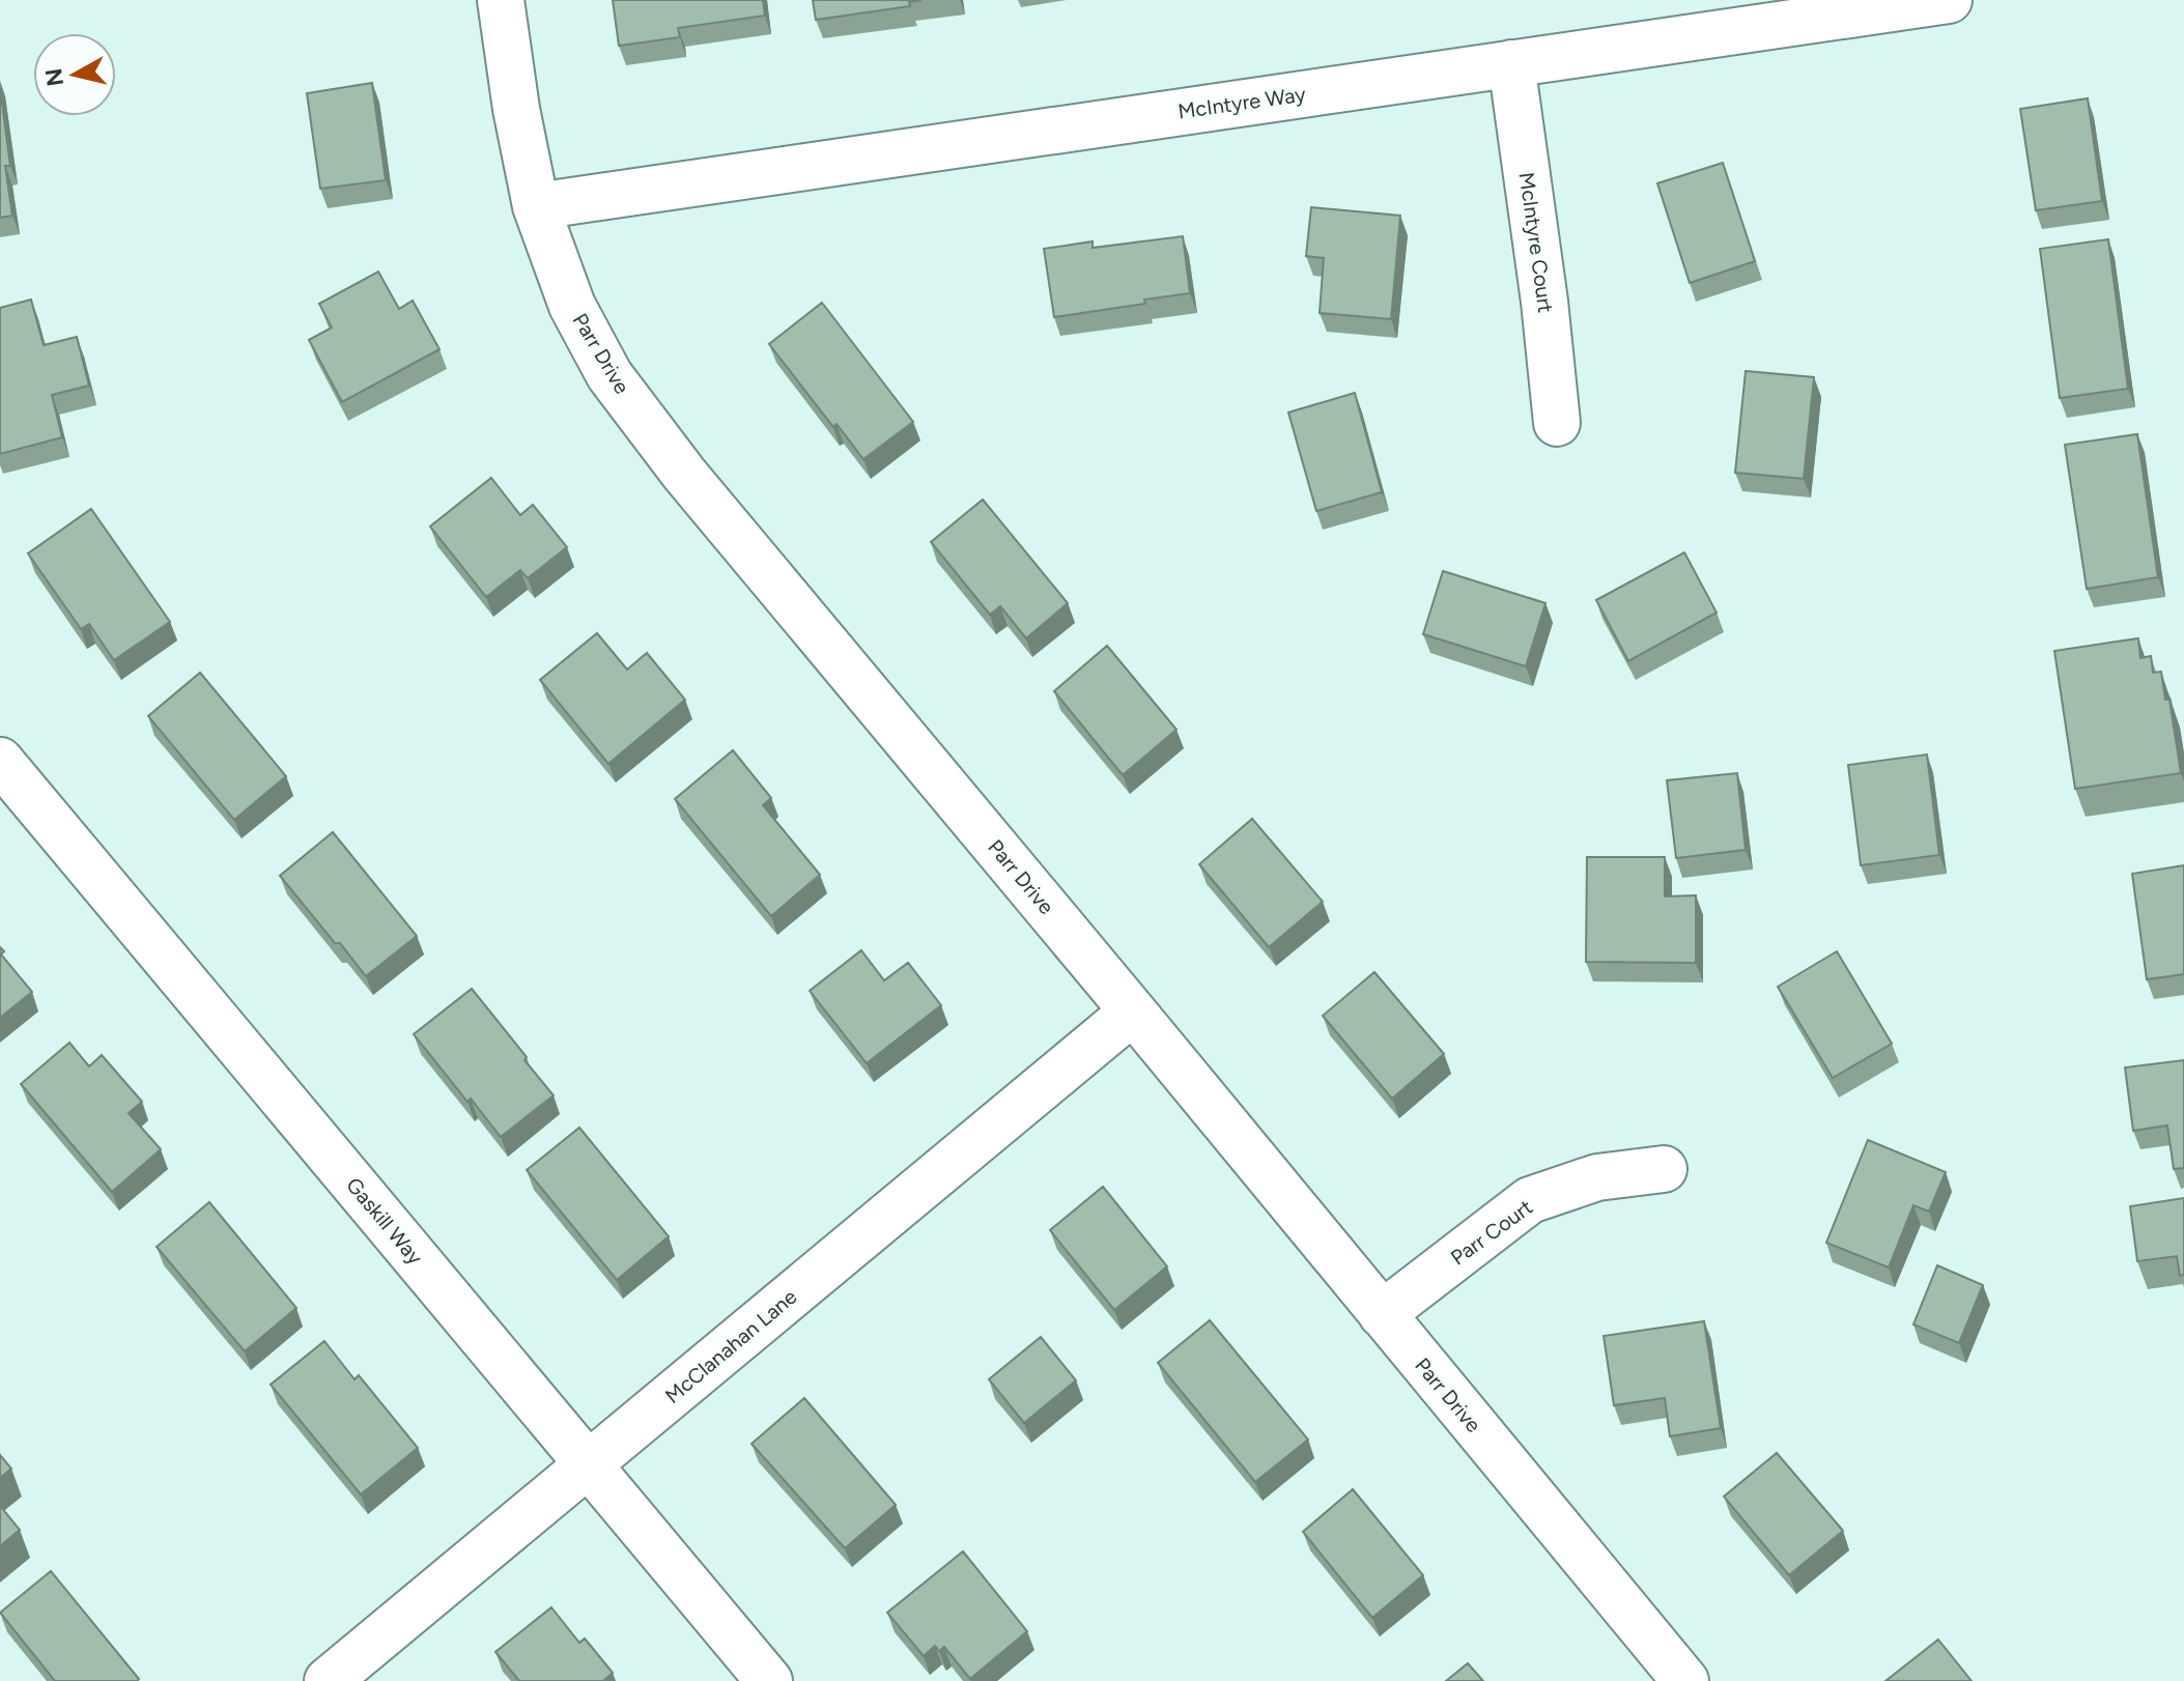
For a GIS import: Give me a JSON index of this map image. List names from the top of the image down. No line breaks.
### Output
{"streets":{"street":["McIntyre Way","McIntyre Court","Parr Drive","Gaskill Way","Parr Court","McClanahan Lane"]},"crossings":[["McIntyre Way","McIntyre Court"],["McIntyre Way","Parr Drive"],["Parr Drive","Parr Court"],["Parr Drive","McClanahan Lane"],["Gaskill Way","McClanahan Lane"]],"north":"left"}
